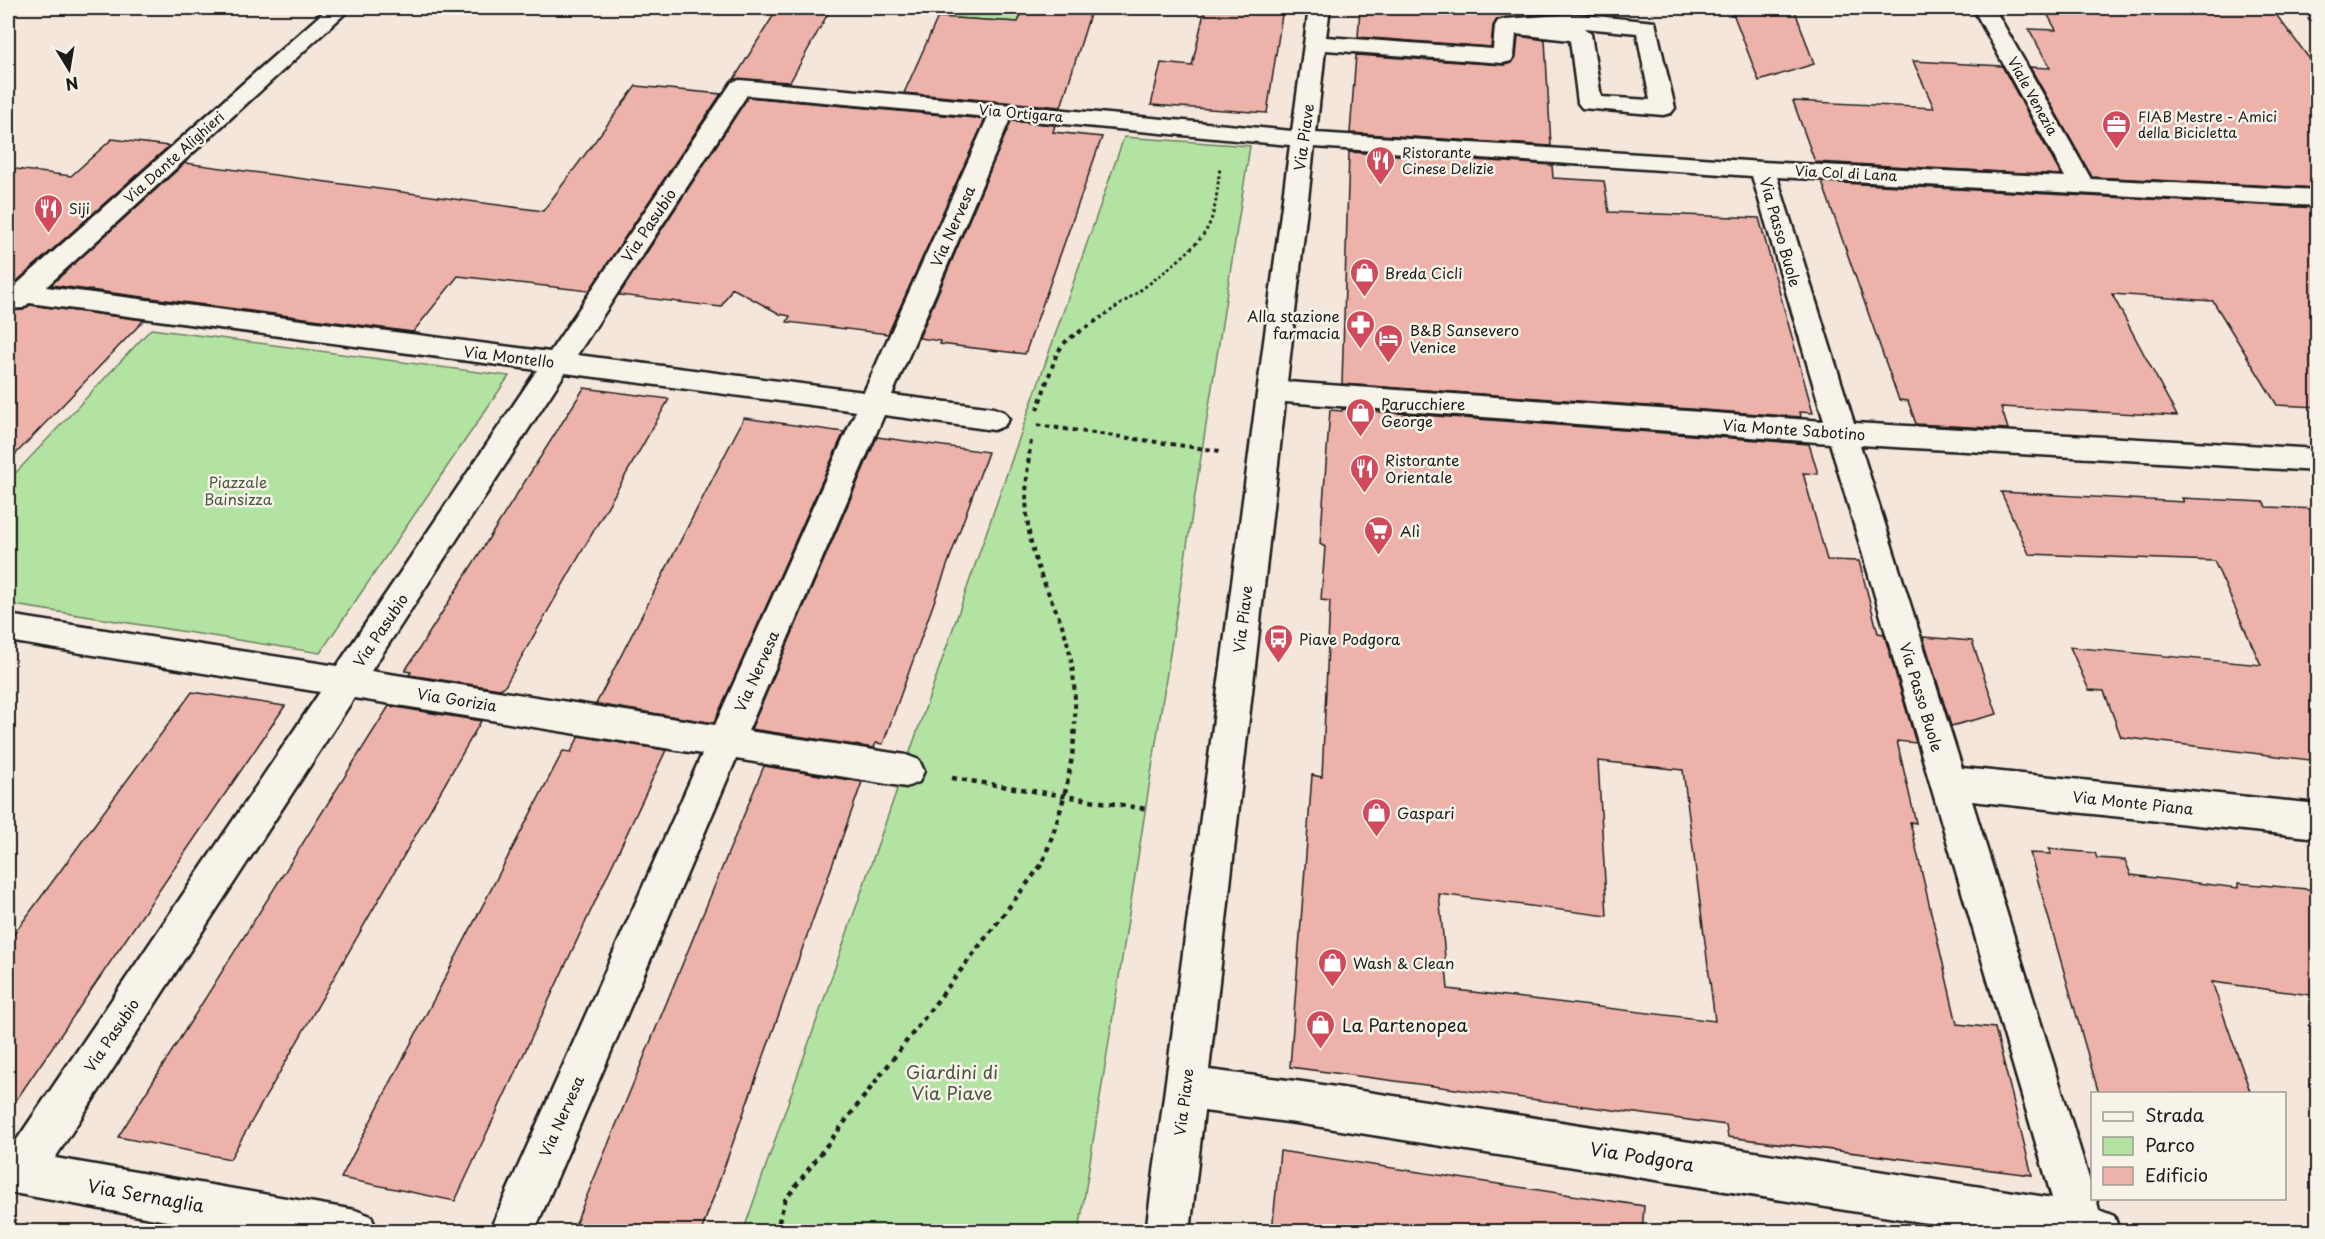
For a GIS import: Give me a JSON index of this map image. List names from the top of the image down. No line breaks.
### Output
{"streets":{"street":["Viale Venezia","Via Ortigara","Via Piave","Via Dante Alighieri","Via Col di Lana","Via Pasubio","Via Nervesa","Via Passo Buole","Via Montello","Via Monte Sabotino","Via Gorizia","Via Monte Piana","Via Podgora","Via Sernaglia"]},"crossings":[["Viale Venezia","Via Col di Lana"],["Via Ortigara","Via Piave"],["Via Ortigara","Via Col di Lana"],["Via Ortigara","Via Pasubio"],["Via Ortigara","Via Nervesa"],["Via Piave","Via Col di Lana"],["Via Piave","Via Monte Sabotino"],["Via Piave","Via Podgora"],["Via Dante Alighieri","Via Montello"],["Via Col di Lana","Via Passo Buole"],["Via Pasubio","Via Montello"],["Via Pasubio","Via Gorizia"],["Via Pasubio","Via Sernaglia"],["Via Nervesa","Via Montello"],["Via Nervesa","Via Gorizia"],["Via Passo Buole","Via Monte Sabotino"],["Via Passo Buole","Via Monte Piana"],["Via Passo Buole","Via Podgora"]],"parks":["Piazzale Bainsizza","Giardini di Via Piave"],"places":{"office":["FIAB Mestre - Amici della Bicicletta"],"restaurant":["Ristorante Cinese Delizie","Siji","Ristorante Orientale"],"shop":["Breda Cicli","Parucchiere George","Gaspari","Wash & Clean","La Partenopea"],"pharmacy":["Alla stazione farmacia"],"hotel":["B&B Sansevero Venice"],"supermarket":["Alì"],"bus stop":["Piave Podgora"]},"legend":["Strada","Parco","Edificio"],"north":"bottom"}
